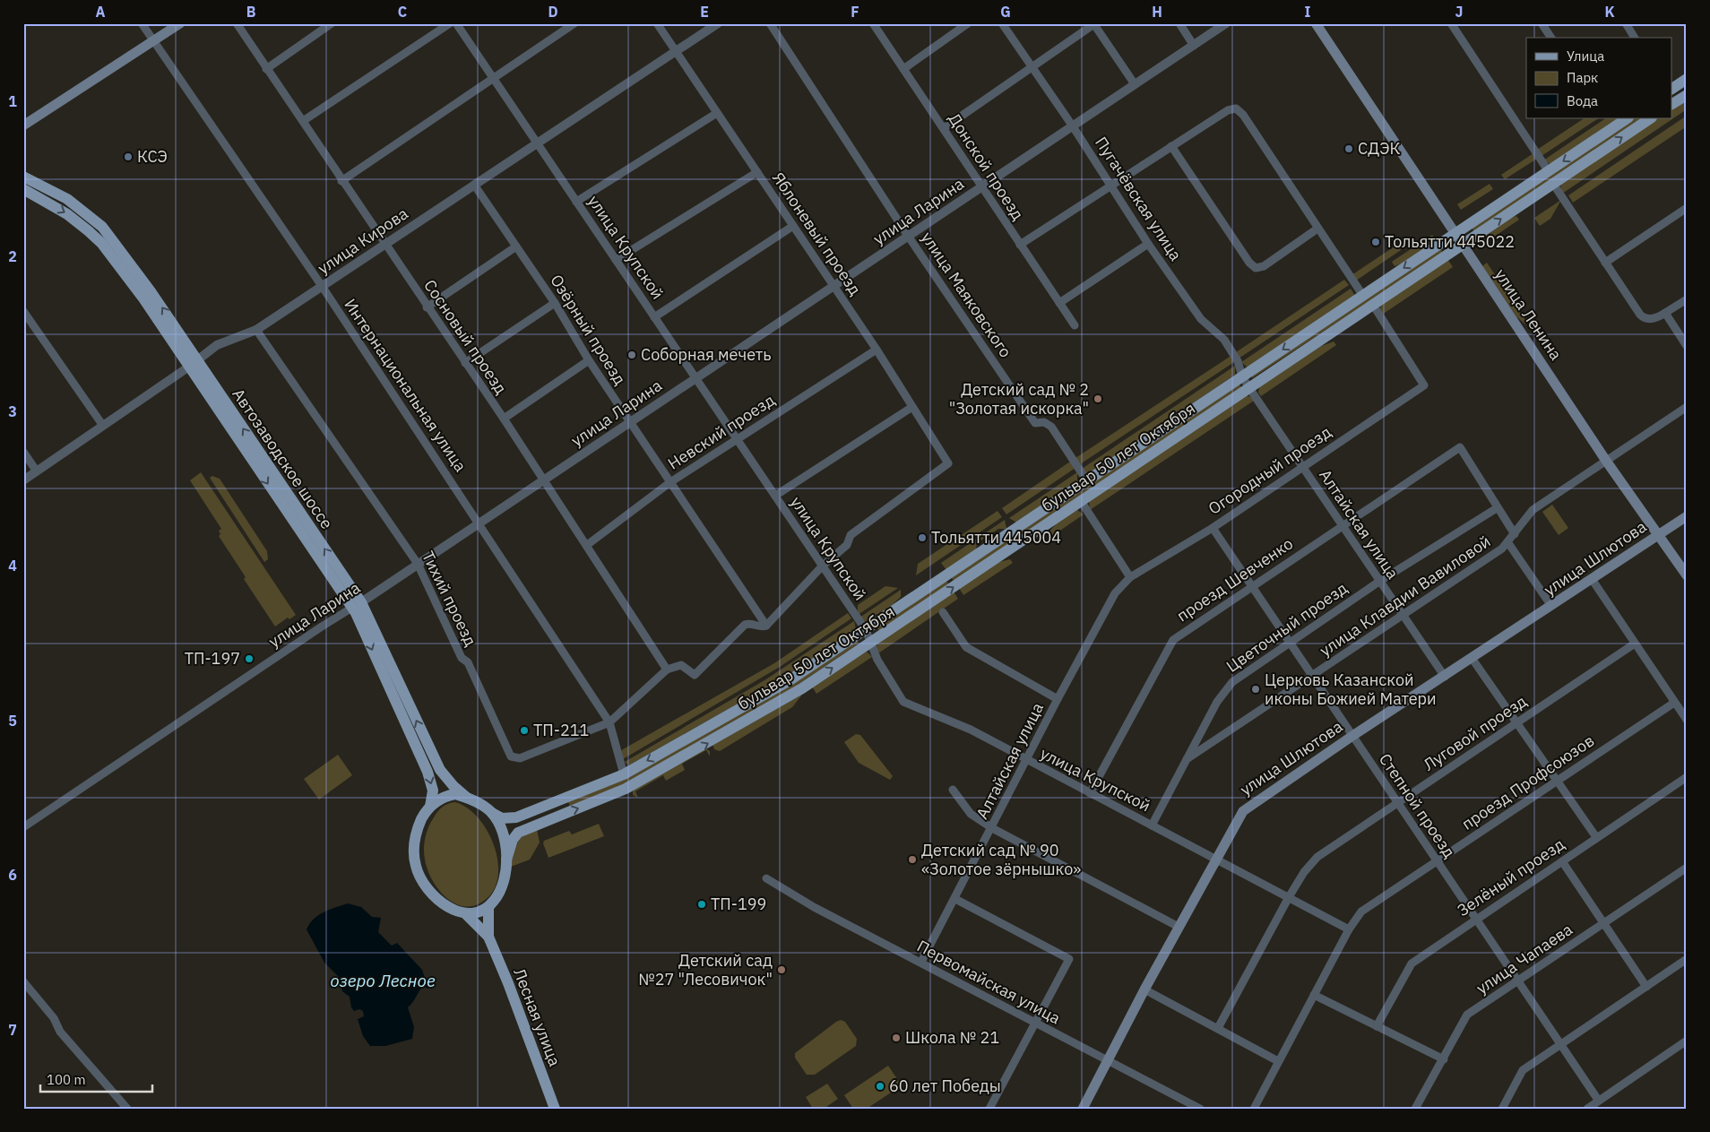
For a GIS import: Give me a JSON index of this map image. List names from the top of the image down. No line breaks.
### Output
{"streets":{"main road":["улица Ленина","бульвар 50 лет Октября","Автозаводское шоссе","улица Шлютова","Лесная улица"],"street":["Донской проезд","Пугачёвская улица","улица Ларина","Яблоневый проезд","улица Кирова","улица Крупской","улица Маяковского","Озёрный проезд","Сосновый проезд","Интернациональная улица","Невский проезд","Огородный проезд","Алтайская улица","проезд Шевченко","улица Клавдии Вавиловой","Тихий проезд","Цветочный проезд","Луговой проезд","проезд Профсоюзов","Степной проезд","Зелёный проезд","улица Чапаева","Первомайская улица"]},"crossings":[["Донской проезд","улица Ларина"],["Пугачёвская улица","улица Ларина"],["Пугачёвская улица","бульвар 50 лет Октября"],["Пугачёвская улица","Алтайская улица"],["улица Ларина","Яблоневый проезд"],["улица Ларина","улица Крупской"],["улица Ларина","улица Маяковского"],["улица Ларина","Озёрный проезд"],["улица Ларина","Сосновый проезд"],["улица Ларина","Интернациональная улица"],["улица Ларина","Автозаводское шоссе"],["улица Ларина","Тихий проезд"],["Яблоневый проезд","улица Кирова"],["Яблоневый проезд","улица Крупской"],["Яблоневый проезд","Невский проезд"],["улица Кирова","улица Крупской"],["улица Кирова","Озёрный проезд"],["улица Кирова","Сосновый проезд"],["улица Кирова","Интернациональная улица"],["улица Кирова","Автозаводское шоссе"],["улица Кирова","Тихий проезд"],["улица Крупской","Невский проезд"],["улица Крупской","бульвар 50 лет Октября"],["улица Крупской","Алтайская улица"],["улица Крупской","улица Шлютова"],["улица Крупской","проезд Шевченко"],["улица Крупской","Цветочный проезд"],["улица Крупской","Луговой проезд"],["улица Крупской","проезд Профсоюзов"],["улица Маяковского","бульвар 50 лет Октября"],["улица Ленина","бульвар 50 лет Октября"],["улица Ленина","улица Шлютова"],["улица Ленина","улица Клавдии Вавиловой"],["Озёрный проезд","Невский проезд"],["Сосновый проезд","Невский проезд"],["Интернациональная улица","бульвар 50 лет Октября"],["Интернациональная улица","Тихий проезд"],["бульвар 50 лет Октября","Автозаводское шоссе"],["бульвар 50 лет Октября","Огородный проезд"],["бульвар 50 лет Октября","Алтайская улица"],["бульвар 50 лет Октября","Лесная улица"],["Автозаводское шоссе","Лесная улица"],["Огородный проезд","Алтайская улица"],["Огородный проезд","Степной проезд"],["Алтайская улица","улица Шлютова"],["Алтайская улица","проезд Шевченко"],["Алтайская улица","улица Клавдии Вавиловой"],["Алтайская улица","Цветочный проезд"],["Алтайская улица","Первомайская улица"],["улица Шлютова","Степной проезд"],["улица Шлютова","Первомайская улица"],["проезд Шевченко","Цветочный проезд"],["проезд Шевченко","Степной проезд"],["улица Клавдии Вавиловой","Цветочный проезд"],["улица Клавдии Вавиловой","Степной проезд"],["Цветочный проезд","Степной проезд"],["Луговой проезд","Степной проезд"],["проезд Профсоюзов","Степной проезд"],["Степной проезд","Зелёный проезд"],["Степной проезд","улица Чапаева"]],"water":["озеро Лесное"],"places":["СДЭК","КСЭ","Тольятти 445022","Cоборная мечеть","Детский сад № 2 \"Золотая искорка\"","Тольятти 445004","ТП-197","Церковь Казанской иконы Божией Матери","ТП-211","Детский сад № 90 «Золотое зёрнышко»","ТП-199","Детский сад №27 \"Лесовичок\"","Школа № 21","60 лет Победы"],"legend":["Улица","Парк","Вода"],"scale_bar":"100 m","grid":{"columns":["A","B","C","D","E","F","G","H","I","J","K"],"rows":["1","2","3","4","5","6","7"]}}
